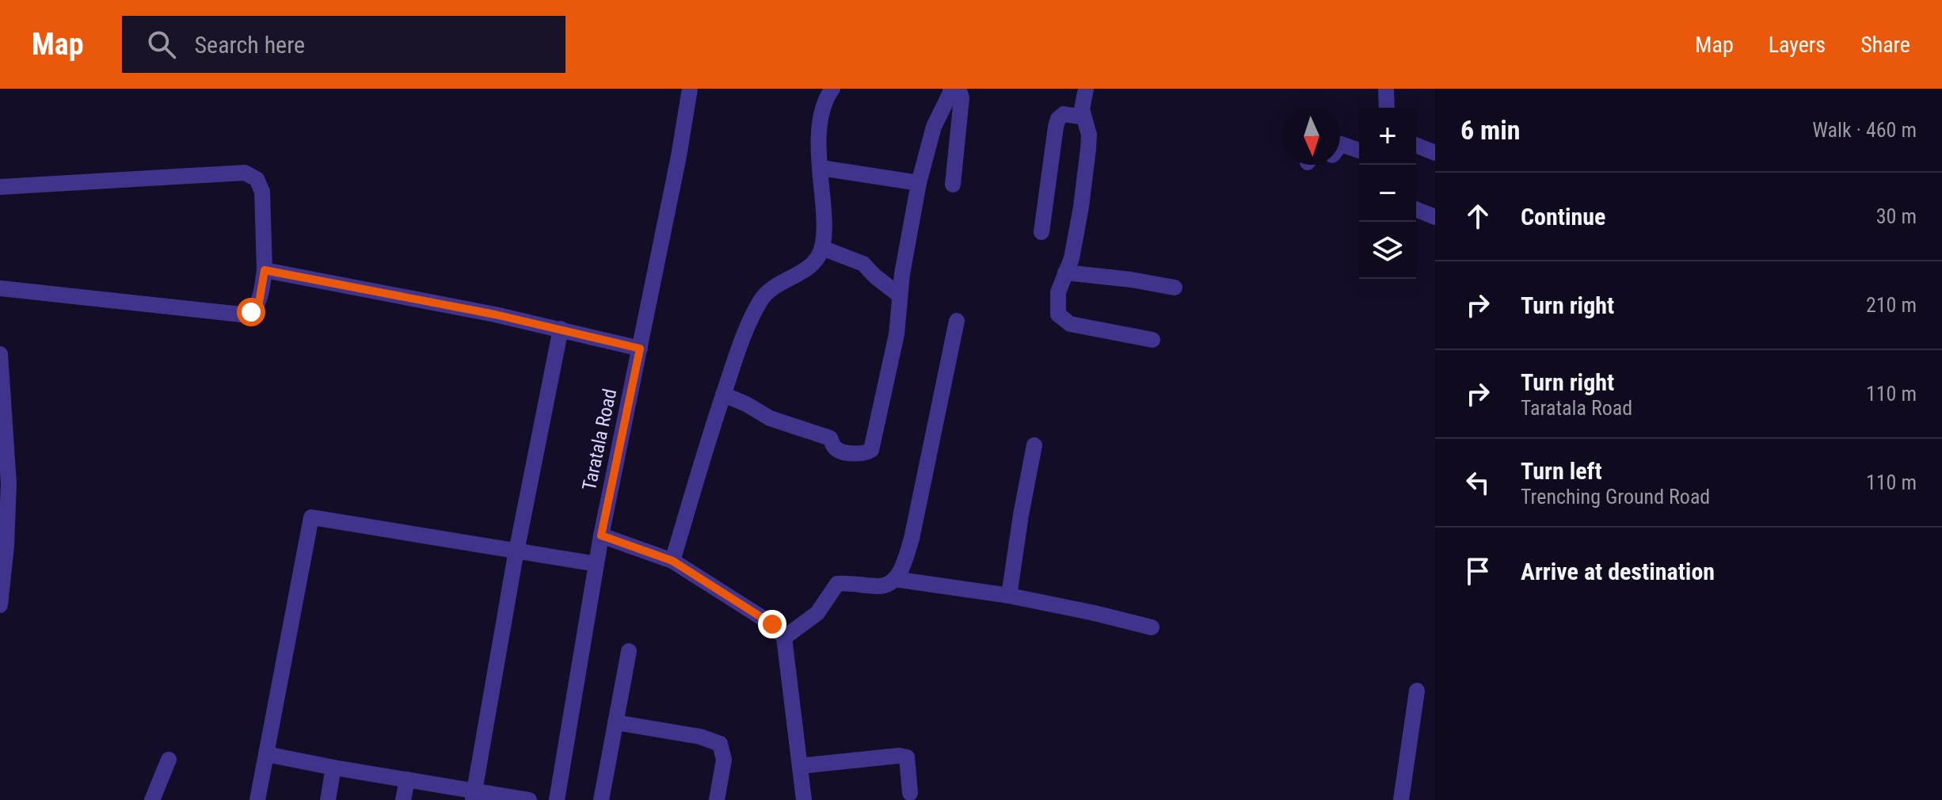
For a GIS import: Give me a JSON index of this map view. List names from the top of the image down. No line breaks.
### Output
{"streets":{"street":["Taratala Road"]},"north":"bottom","page":{"header":"Map","search":"Search here","nav":["Map","Layers","Share"],"heading":["6 min","Walk · 460 m"],"map_buttons":["+","−"],"list":[["Continue","30 m"],["Turn right","210 m"],["Turn right","Taratala Road","110 m"],["Turn left","Trenching Ground Road","110 m"],"Arrive at destination"]}}
